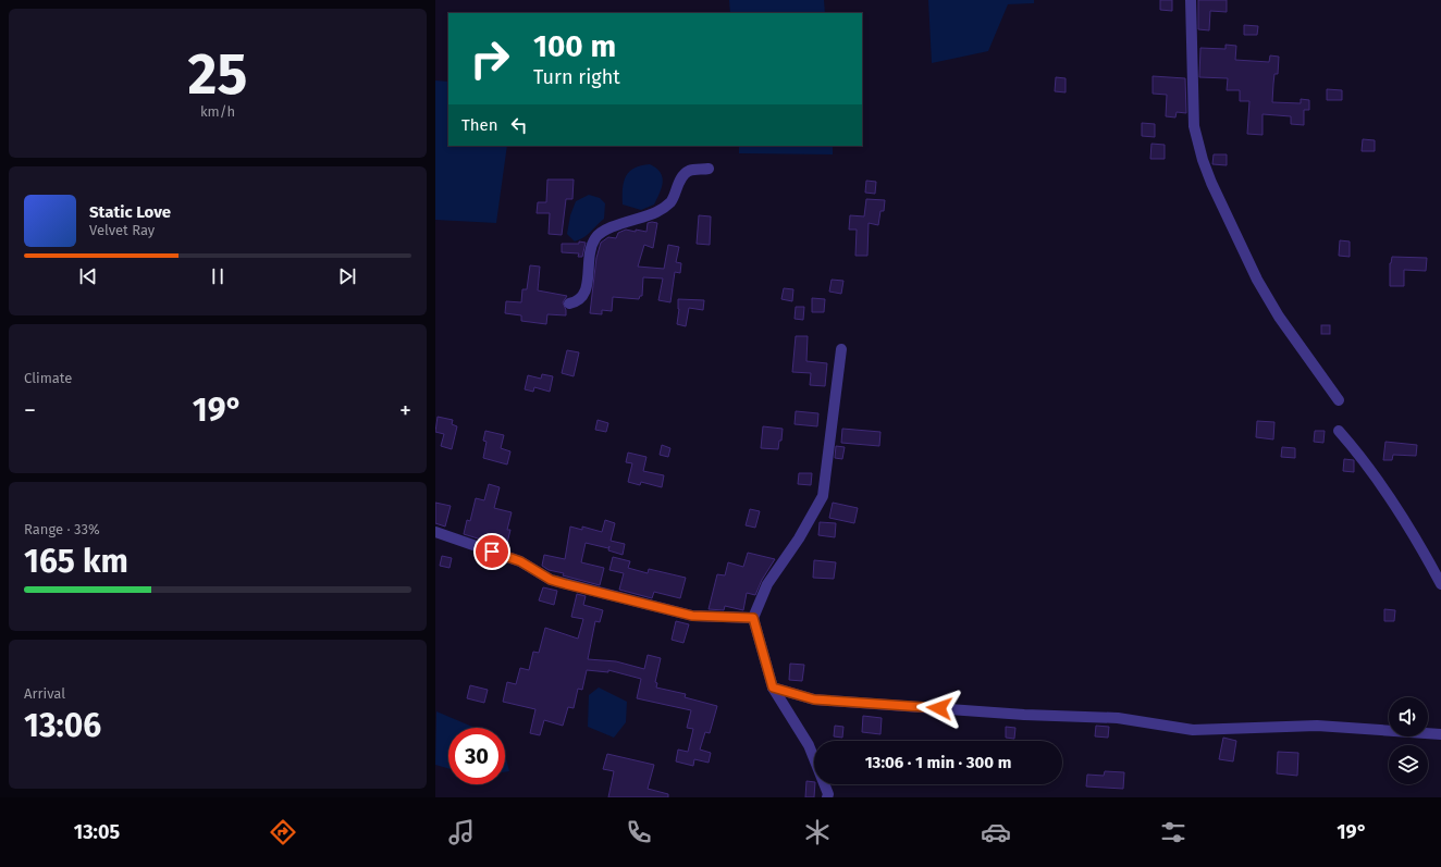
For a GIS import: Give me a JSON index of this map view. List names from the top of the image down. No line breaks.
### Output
{"page":{"tile":[["25","km/h"],"Climate",["Range · 33%","165 km"],["Arrival","13:06"]],"turn":["100 m","Turn right"],"then":"Then","song":["Static Love","Velvet Ray"],"heat":["−","19°","+"],"limit":"30","trip":"13:06 · 1 min · 300 m","tabs":["13:05","19°"]}}
